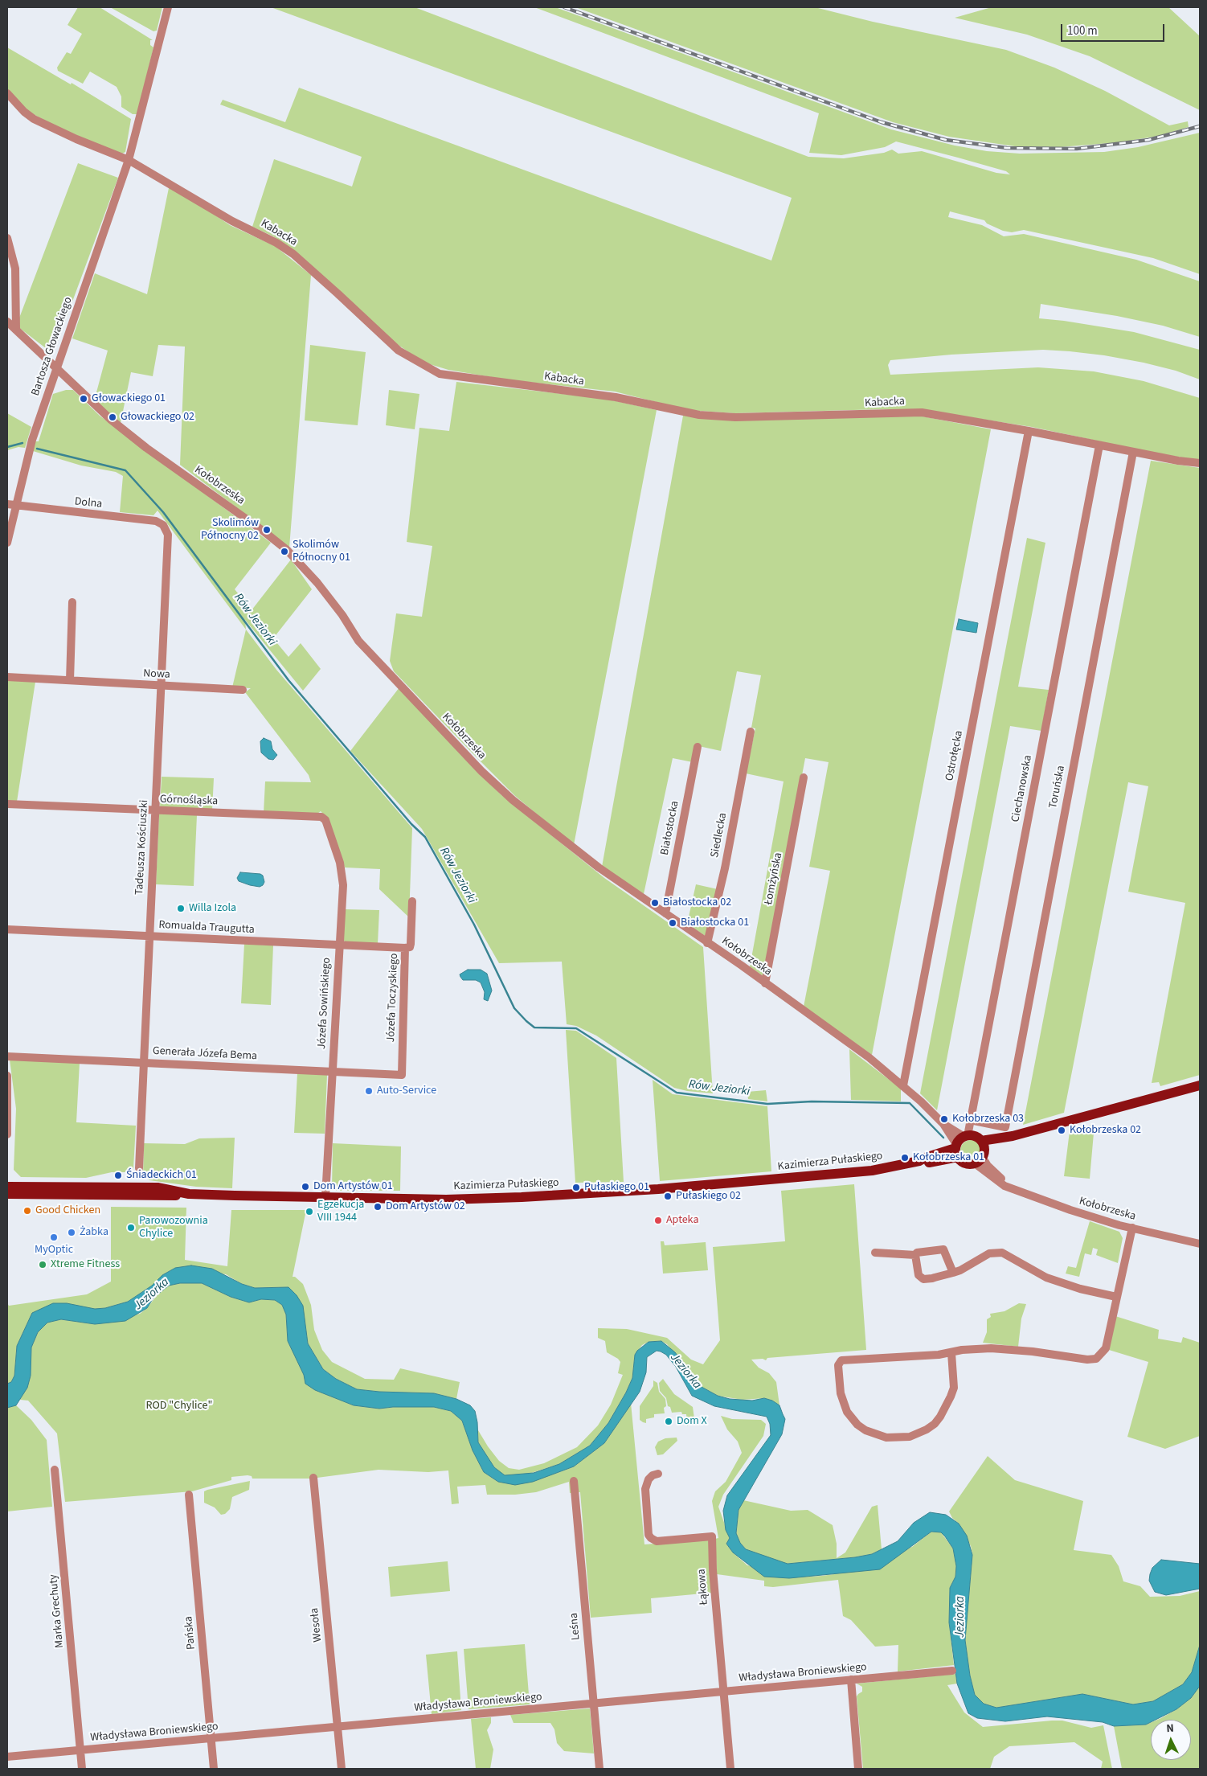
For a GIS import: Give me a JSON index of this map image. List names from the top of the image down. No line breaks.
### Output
{"streets":{"main road":["Kazimierza Pułaskiego"],"street":["Kabacka","Bartosza Głowackiego","Kołobrzeska","Dolna","Nowa","Ostrołęcka","Toruńska","Ciechanowska","Górnośląska","Białostocka","Siedlecka","Tadeusza Kościuszki","Łomżyńska","Romualda Traugutta","Józefa Toczyskiego","Józefa Sowińskiego","Generała Józefa Bema","Łąkowa","Marka Grechuty","Wesoła","Leśna","Pańska","Władysława Broniewskiego"]},"crossings":[["Kabacka","Bartosza Głowackiego"],["Kabacka","Ostrołęcka"],["Kabacka","Toruńska"],["Kabacka","Ciechanowska"],["Bartosza Głowackiego","Kołobrzeska"],["Bartosza Głowackiego","Dolna"],["Kołobrzeska","Ostrołęcka"],["Kołobrzeska","Ciechanowska"],["Kołobrzeska","Białostocka"],["Kołobrzeska","Siedlecka"],["Kołobrzeska","Łomżyńska"],["Kołobrzeska","Kazimierza Pułaskiego"],["Dolna","Tadeusza Kościuszki"],["Nowa","Tadeusza Kościuszki"],["Toruńska","Ciechanowska"],["Ciechanowska","Kazimierza Pułaskiego"],["Górnośląska","Tadeusza Kościuszki"],["Górnośląska","Józefa Sowińskiego"],["Tadeusza Kościuszki","Romualda Traugutta"],["Tadeusza Kościuszki","Generała Józefa Bema"],["Romualda Traugutta","Józefa Toczyskiego"],["Romualda Traugutta","Józefa Sowińskiego"],["Józefa Toczyskiego","Generała Józefa Bema"],["Józefa Sowińskiego","Generała Józefa Bema"],["Józefa Sowińskiego","Kazimierza Pułaskiego"],["Łąkowa","Władysława Broniewskiego"],["Marka Grechuty","Władysława Broniewskiego"],["Wesoła","Władysława Broniewskiego"],["Leśna","Władysława Broniewskiego"],["Pańska","Władysława Broniewskiego"]],"water":["Rów Jeziorki","Jeziorka"],"parks":["ROD \"Chylice\""],"places":["Głowackiego 01","Głowackiego 02","Skolimów Północny 02","Skolimów Północny 01","Białostocka 02","Willa Izola","Białostocka 01","Auto-Service","Kołobrzeska 03","Kołobrzeska 02","Kołobrzeska 01","Śniadeckich 01","Dom Artystów 01","Pułaskiego 01","Pułaskiego 02","Dom Artystów 02","Good Chicken","Egzekucja VIII 1944","Apteka","Parowozownia Chylice","Żabka","MyOptic","Xtreme Fitness","Dom X"],"scale_bar":"100 m","north":"top"}
